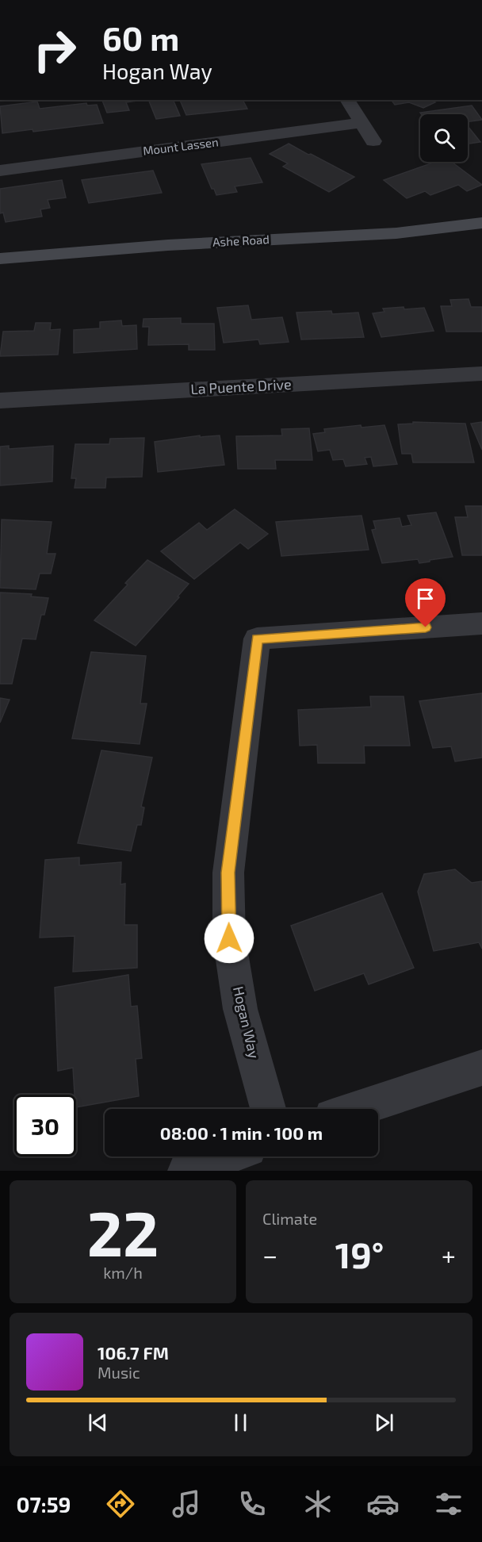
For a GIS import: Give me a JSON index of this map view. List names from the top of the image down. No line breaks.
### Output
{"streets":{"street":["Mount Lassen","Ashe Road","La Puente Drive","Hogan Way"]},"page":{"turn":["60 m","Hogan Way"],"limit":"30","trip":"08:00 · 1 min · 100 m","tile":[["22","km/h"],"Climate"],"heat":["−","19°","+"],"song":["106.7 FM","Music"],"tabs":"07:59"}}
